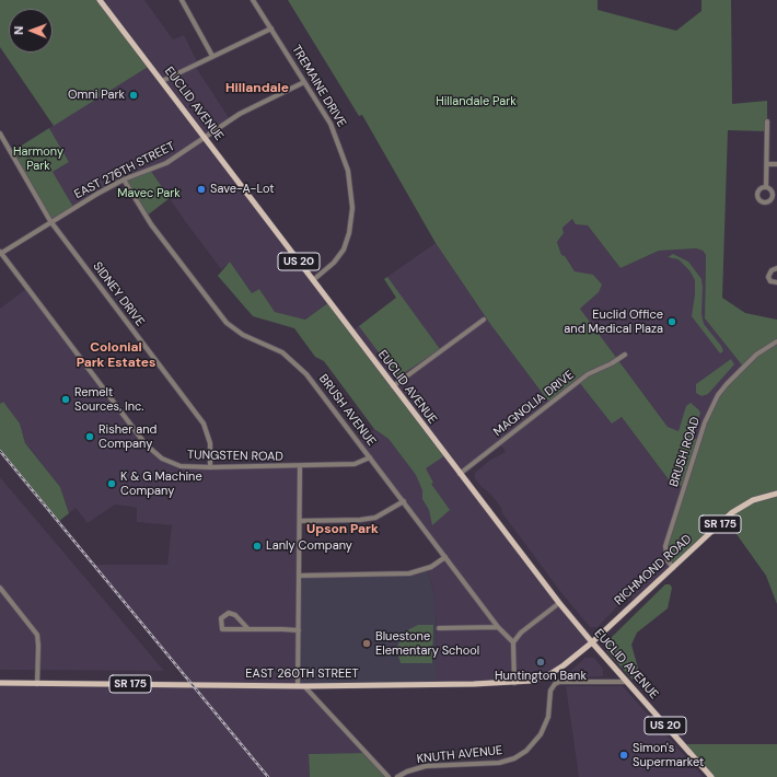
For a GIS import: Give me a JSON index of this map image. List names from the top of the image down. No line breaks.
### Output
{"streets":{"main road":["EUCLID AVENUE","US 20","SR 175","RICHMOND ROAD","EAST 260TH STREET"],"street":["TREMAINE DRIVE","EAST 276TH STREET","SIDNEY DRIVE","MAGNOLIA DRIVE","BRUSH AVENUE","BRUSH ROAD","TUNGSTEN ROAD","KNUTH AVENUE"]},"crossings":[["TREMAINE DRIVE","EUCLID AVENUE"],["TREMAINE DRIVE","EAST 276TH STREET"],["EUCLID AVENUE","EAST 276TH STREET"],["EUCLID AVENUE","MAGNOLIA DRIVE"],["EUCLID AVENUE","RICHMOND ROAD"],["EUCLID AVENUE","EAST 260TH STREET"],["EUCLID AVENUE","KNUTH AVENUE"],["EAST 276TH STREET","SIDNEY DRIVE"],["EAST 276TH STREET","BRUSH AVENUE"],["EAST 276TH STREET","TUNGSTEN ROAD"],["SIDNEY DRIVE","TUNGSTEN ROAD"],["BRUSH ROAD","RICHMOND ROAD"],["TUNGSTEN ROAD","EAST 260TH STREET"],["RICHMOND ROAD","EAST 260TH STREET"]],"districts":["Hillandale","Colonial Park Estates","Upson Park"],"parks":["Hillandale Park","Harmony Park","Mavec Park"],"places":["Omni Park","Save-A-Lot","Euclid Office and Medical Plaza","Remelt Sources, Inc.","Risher and Company","K & G Machine Company","Lanly Company","Bluestone Elementary School","Huntington Bank","Simon's Supermarket"],"north":"left"}
